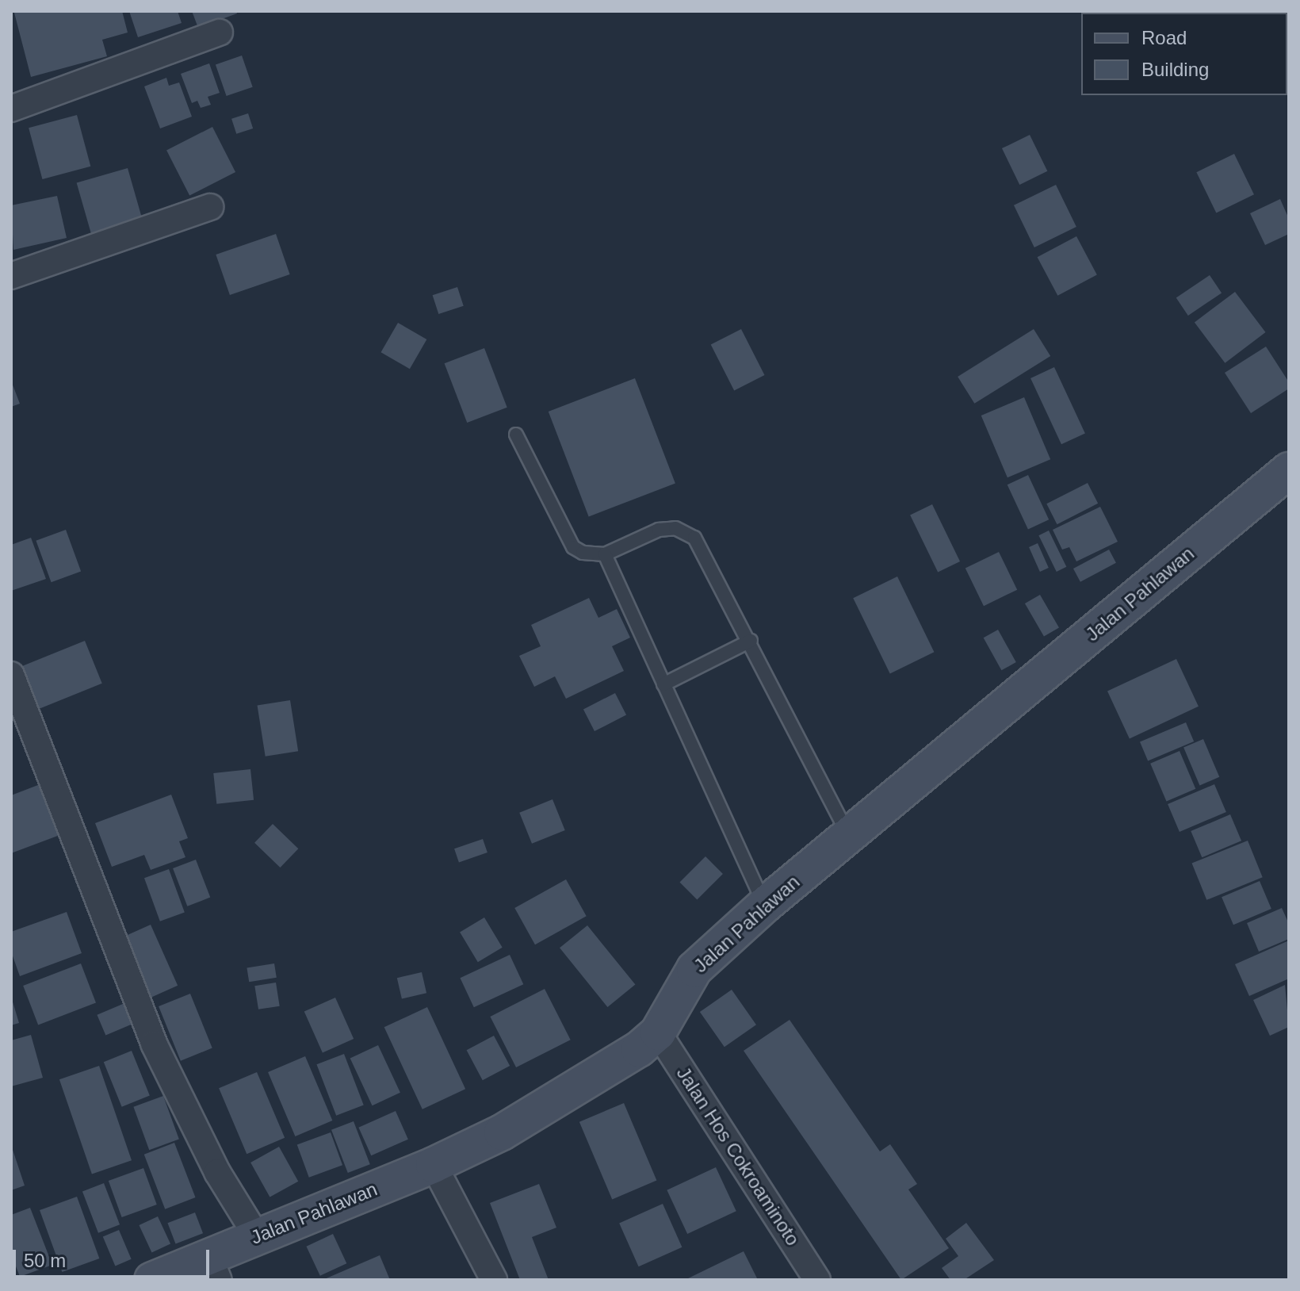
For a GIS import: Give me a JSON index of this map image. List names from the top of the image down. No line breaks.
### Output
{"streets":{"street":["Jalan Pahlawan","Jalan Hos Cokroaminoto"]},"crossings":[["Jalan Pahlawan","Jalan Hos Cokroaminoto"]],"legend":["Road","Building"],"scale_bar":"50 m"}
